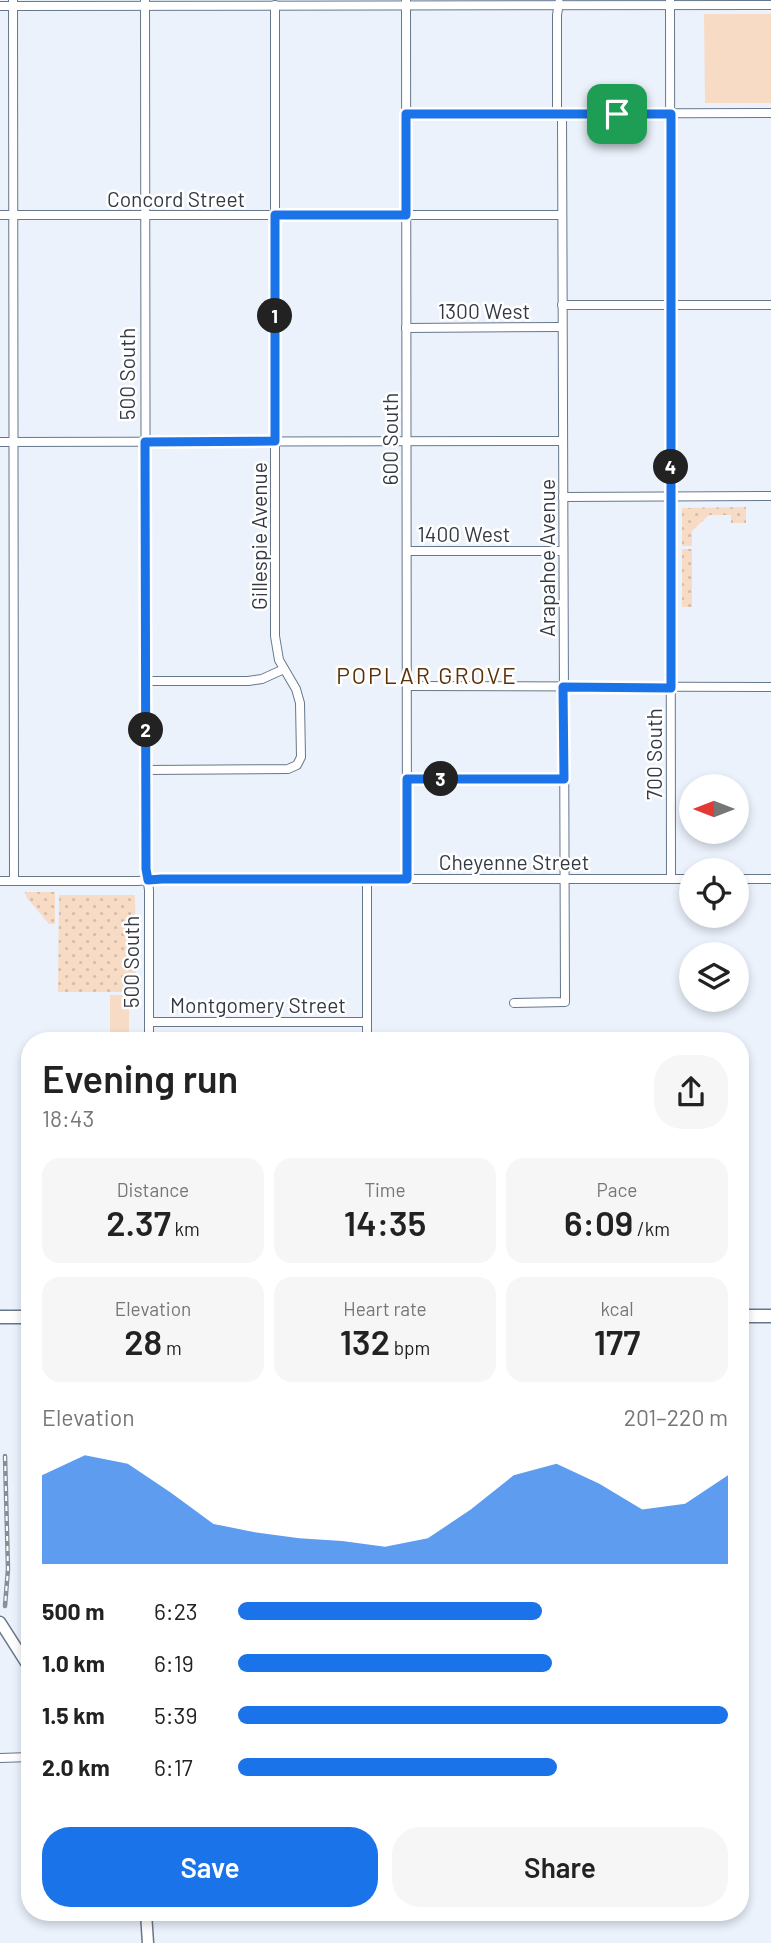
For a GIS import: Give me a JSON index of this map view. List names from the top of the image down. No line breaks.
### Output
{"streets":{"street":["Concord Street","1300 West","500 South","600 South","1400 West","Gillespie Avenue","Arapahoe Avenue","700 South","Cheyenne Street","Montgomery Street"]},"crossings":[["Concord Street","500 South"],["Concord Street","600 South"],["Concord Street","Gillespie Avenue"],["Concord Street","Arapahoe Avenue"],["1300 West","600 South"],["1300 West","Arapahoe Avenue"],["500 South","Gillespie Avenue"],["500 South","Cheyenne Street"],["500 South","Montgomery Street"],["600 South","1400 West"],["600 South","Cheyenne Street"],["1400 West","Arapahoe Avenue"],["Arapahoe Avenue","Cheyenne Street"],["700 South","Cheyenne Street"]],"districts":["POPLAR GROVE"],"north":"left","page":{"pins":["1","4","2","3"],"heading":["Evening run","18:43"],"stats":[["Distance","2.37 km"],["Time","14:35"],["Pace","6:09 /km"],["Elevation","28 m"],["Heart rate","132 bpm"],["kcal","177"]],"chart":["Elevation","201–220 m"],"list":[{"name":"500 m","note":"6:23"},{"name":"1.0 km","note":"6:19"},{"name":"1.5 km","note":"5:39"},{"name":"2.0 km","note":"6:17"}],"buttons":["Save","Share"]}}
